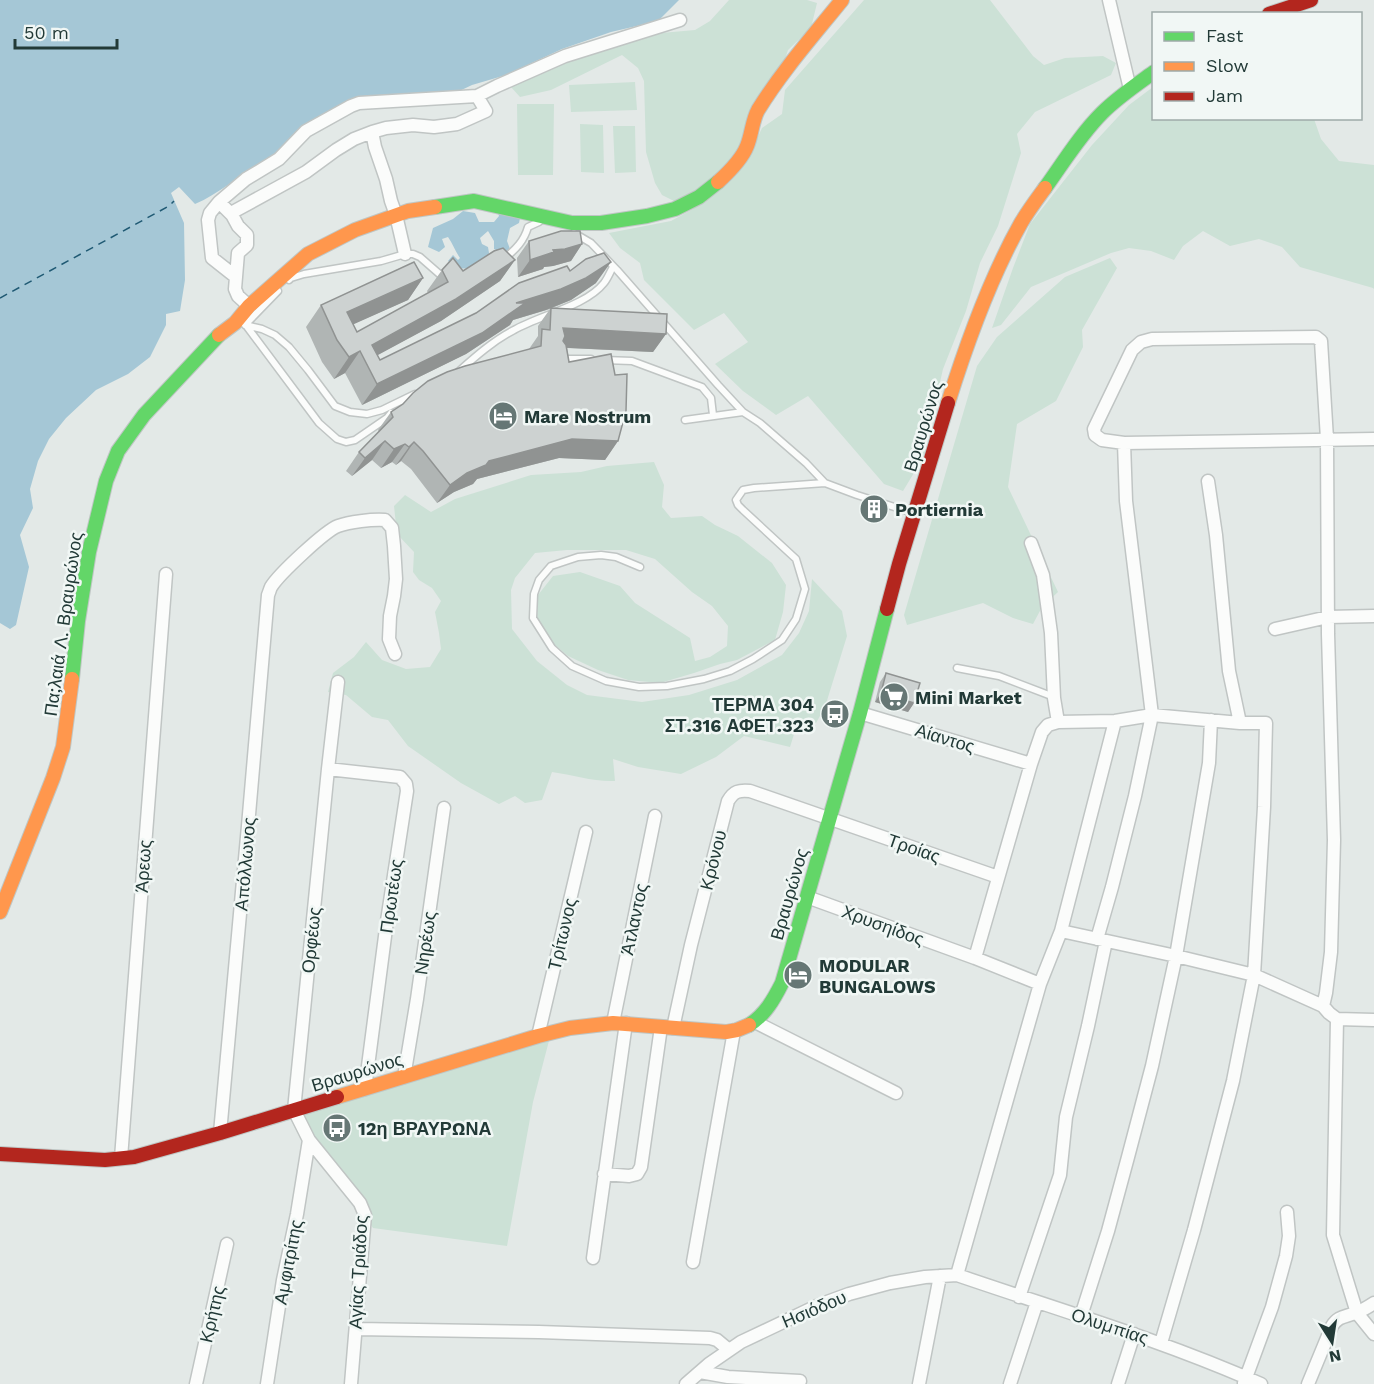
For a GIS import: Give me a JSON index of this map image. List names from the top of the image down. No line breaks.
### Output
{"streets":{"main road":["Βραυρώνος","Πα;λαιά Λ. Βραυρώνος"],"street":["Αίαντος","Τροίας","Κρόνου","Απόλλωνος","Άρεως","Πρωτέως","Άτλαντος","Χρυσηίδος","Τρίτωνος","Ορφέως","Νηρέως","Αμφιτρίτης","Αγίας Τριάδος","Ησιόδου","Κρήτης","Ολυμπίας"]},"crossings":[["Βραυρώνος","Αίαντος"],["Βραυρώνος","Τροίας"],["Βραυρώνος","Κρόνου"],["Βραυρώνος","Απόλλωνος"],["Βραυρώνος","Άρεως"],["Βραυρώνος","Πρωτέως"],["Βραυρώνος","Άτλαντος"],["Βραυρώνος","Χρυσηίδος"],["Βραυρώνος","Τρίτωνος"],["Βραυρώνος","Ορφέως"],["Βραυρώνος","Νηρέως"],["Βραυρώνος","Αγίας Τριάδος"],["Τροίας","Κρόνου"],["Πρωτέως","Ορφέως"],["Ορφέως","Αγίας Τριάδος"],["Αμφιτρίτης","Αγίας Τριάδος"],["Ησιόδου","Ολυμπίας"]],"places":{"hotel":["Mare Nostrum","MODULAR BUNGALOWS"],"building":["Portiernia"],"supermarket":["Mini Market"],"bus stop":["ΤΕΡΜΑ 304 ΣΤ.316 ΑΦΕΤ.323","12η ΒΡΑΥΡΩΝΑ"]},"legend":["Fast","Slow","Jam"],"scale_bar":"50 m","north":"bottom"}
